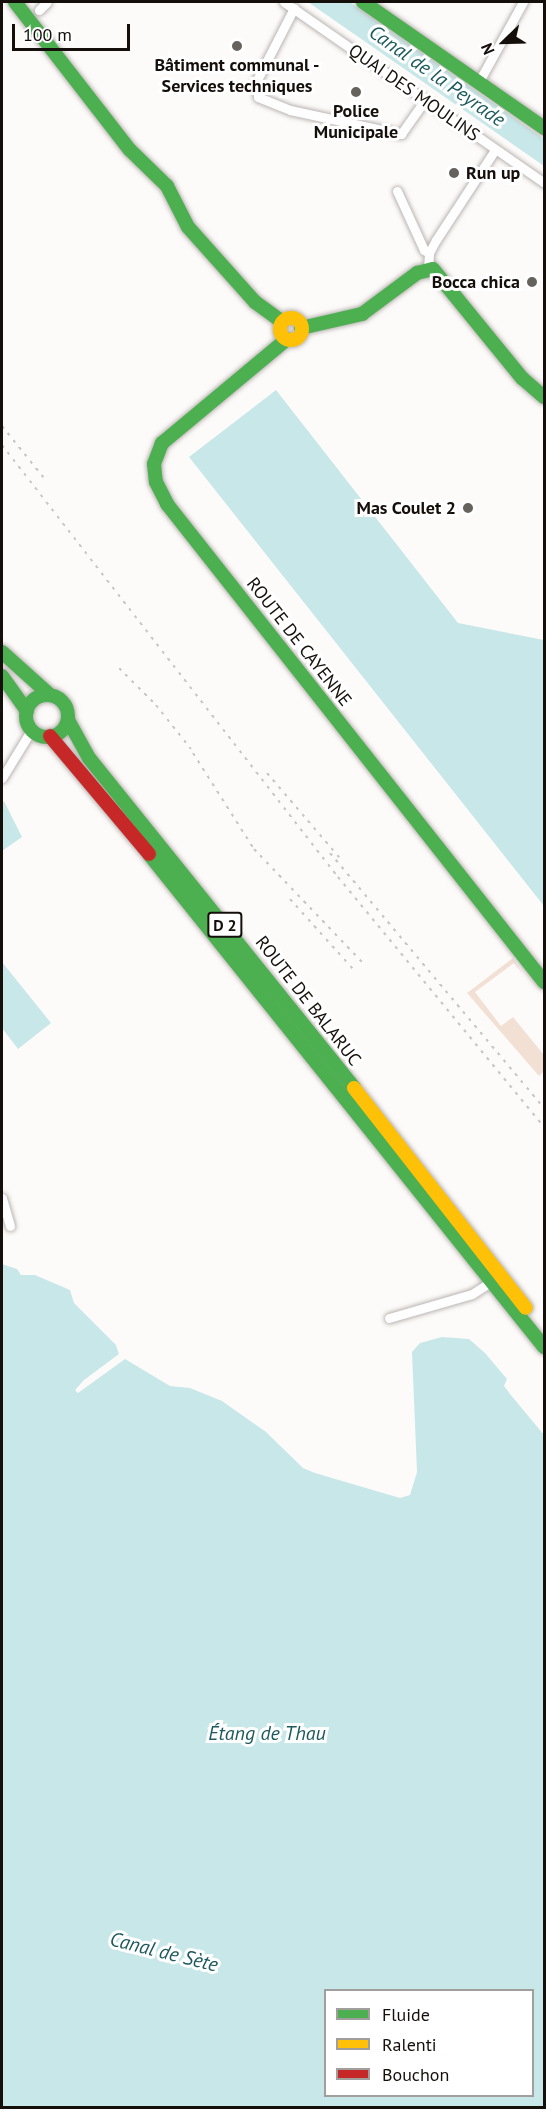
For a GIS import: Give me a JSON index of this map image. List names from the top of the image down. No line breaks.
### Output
{"streets":{"main road":["ROUTE DE CAYENNE","D 2","ROUTE DE BALARUC"],"street":["QUAI DES MOULINS"]},"water":["Canal de la Peyrade","Étang de Thau","Canal de Sète"],"places":["Bâtiment communal - Services techniques","Police Municipale","Run up","Bocca chica","Mas Coulet 2"],"legend":["Fluide","Ralenti","Bouchon"],"scale_bar":"100 m","north":"bottom left"}
